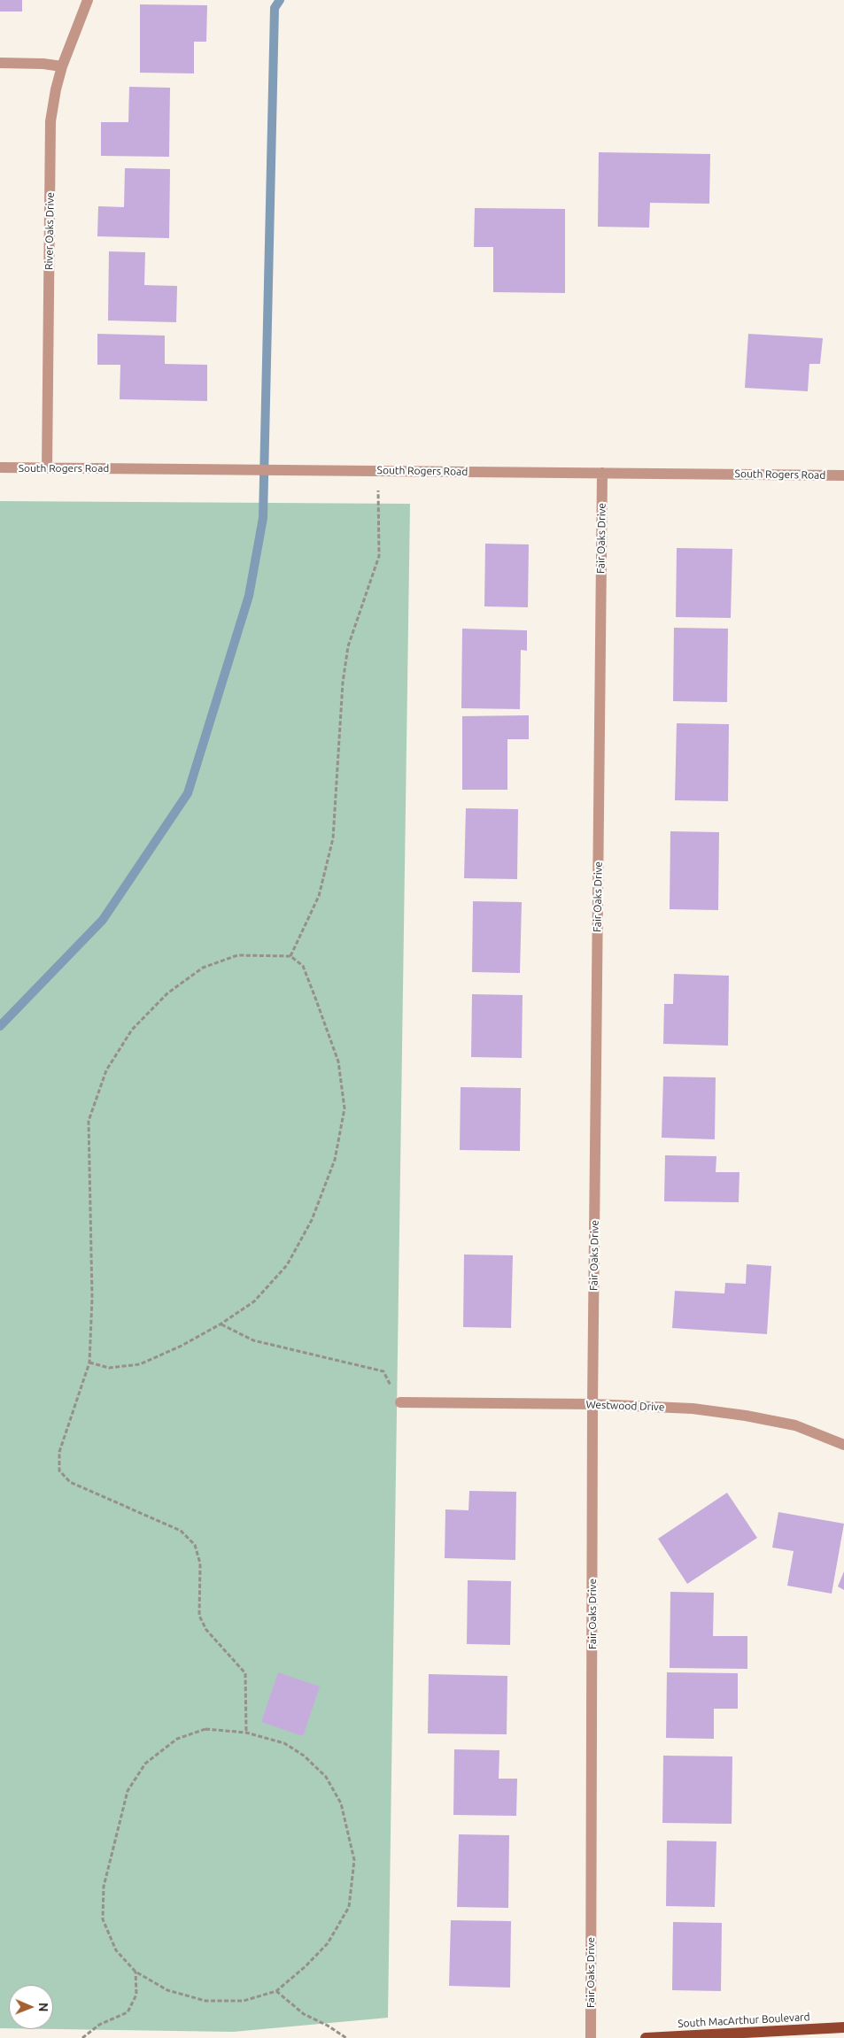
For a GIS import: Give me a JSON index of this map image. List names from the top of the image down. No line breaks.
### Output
{"streets":{"main road":["South MacArthur Boulevard"],"street":["River Oaks Drive","South Rogers Road","Fair Oaks Drive","Westwood Drive"]},"crossings":[["River Oaks Drive","South Rogers Road"],["South Rogers Road","Fair Oaks Drive"],["Fair Oaks Drive","Westwood Drive"]],"north":"right"}
